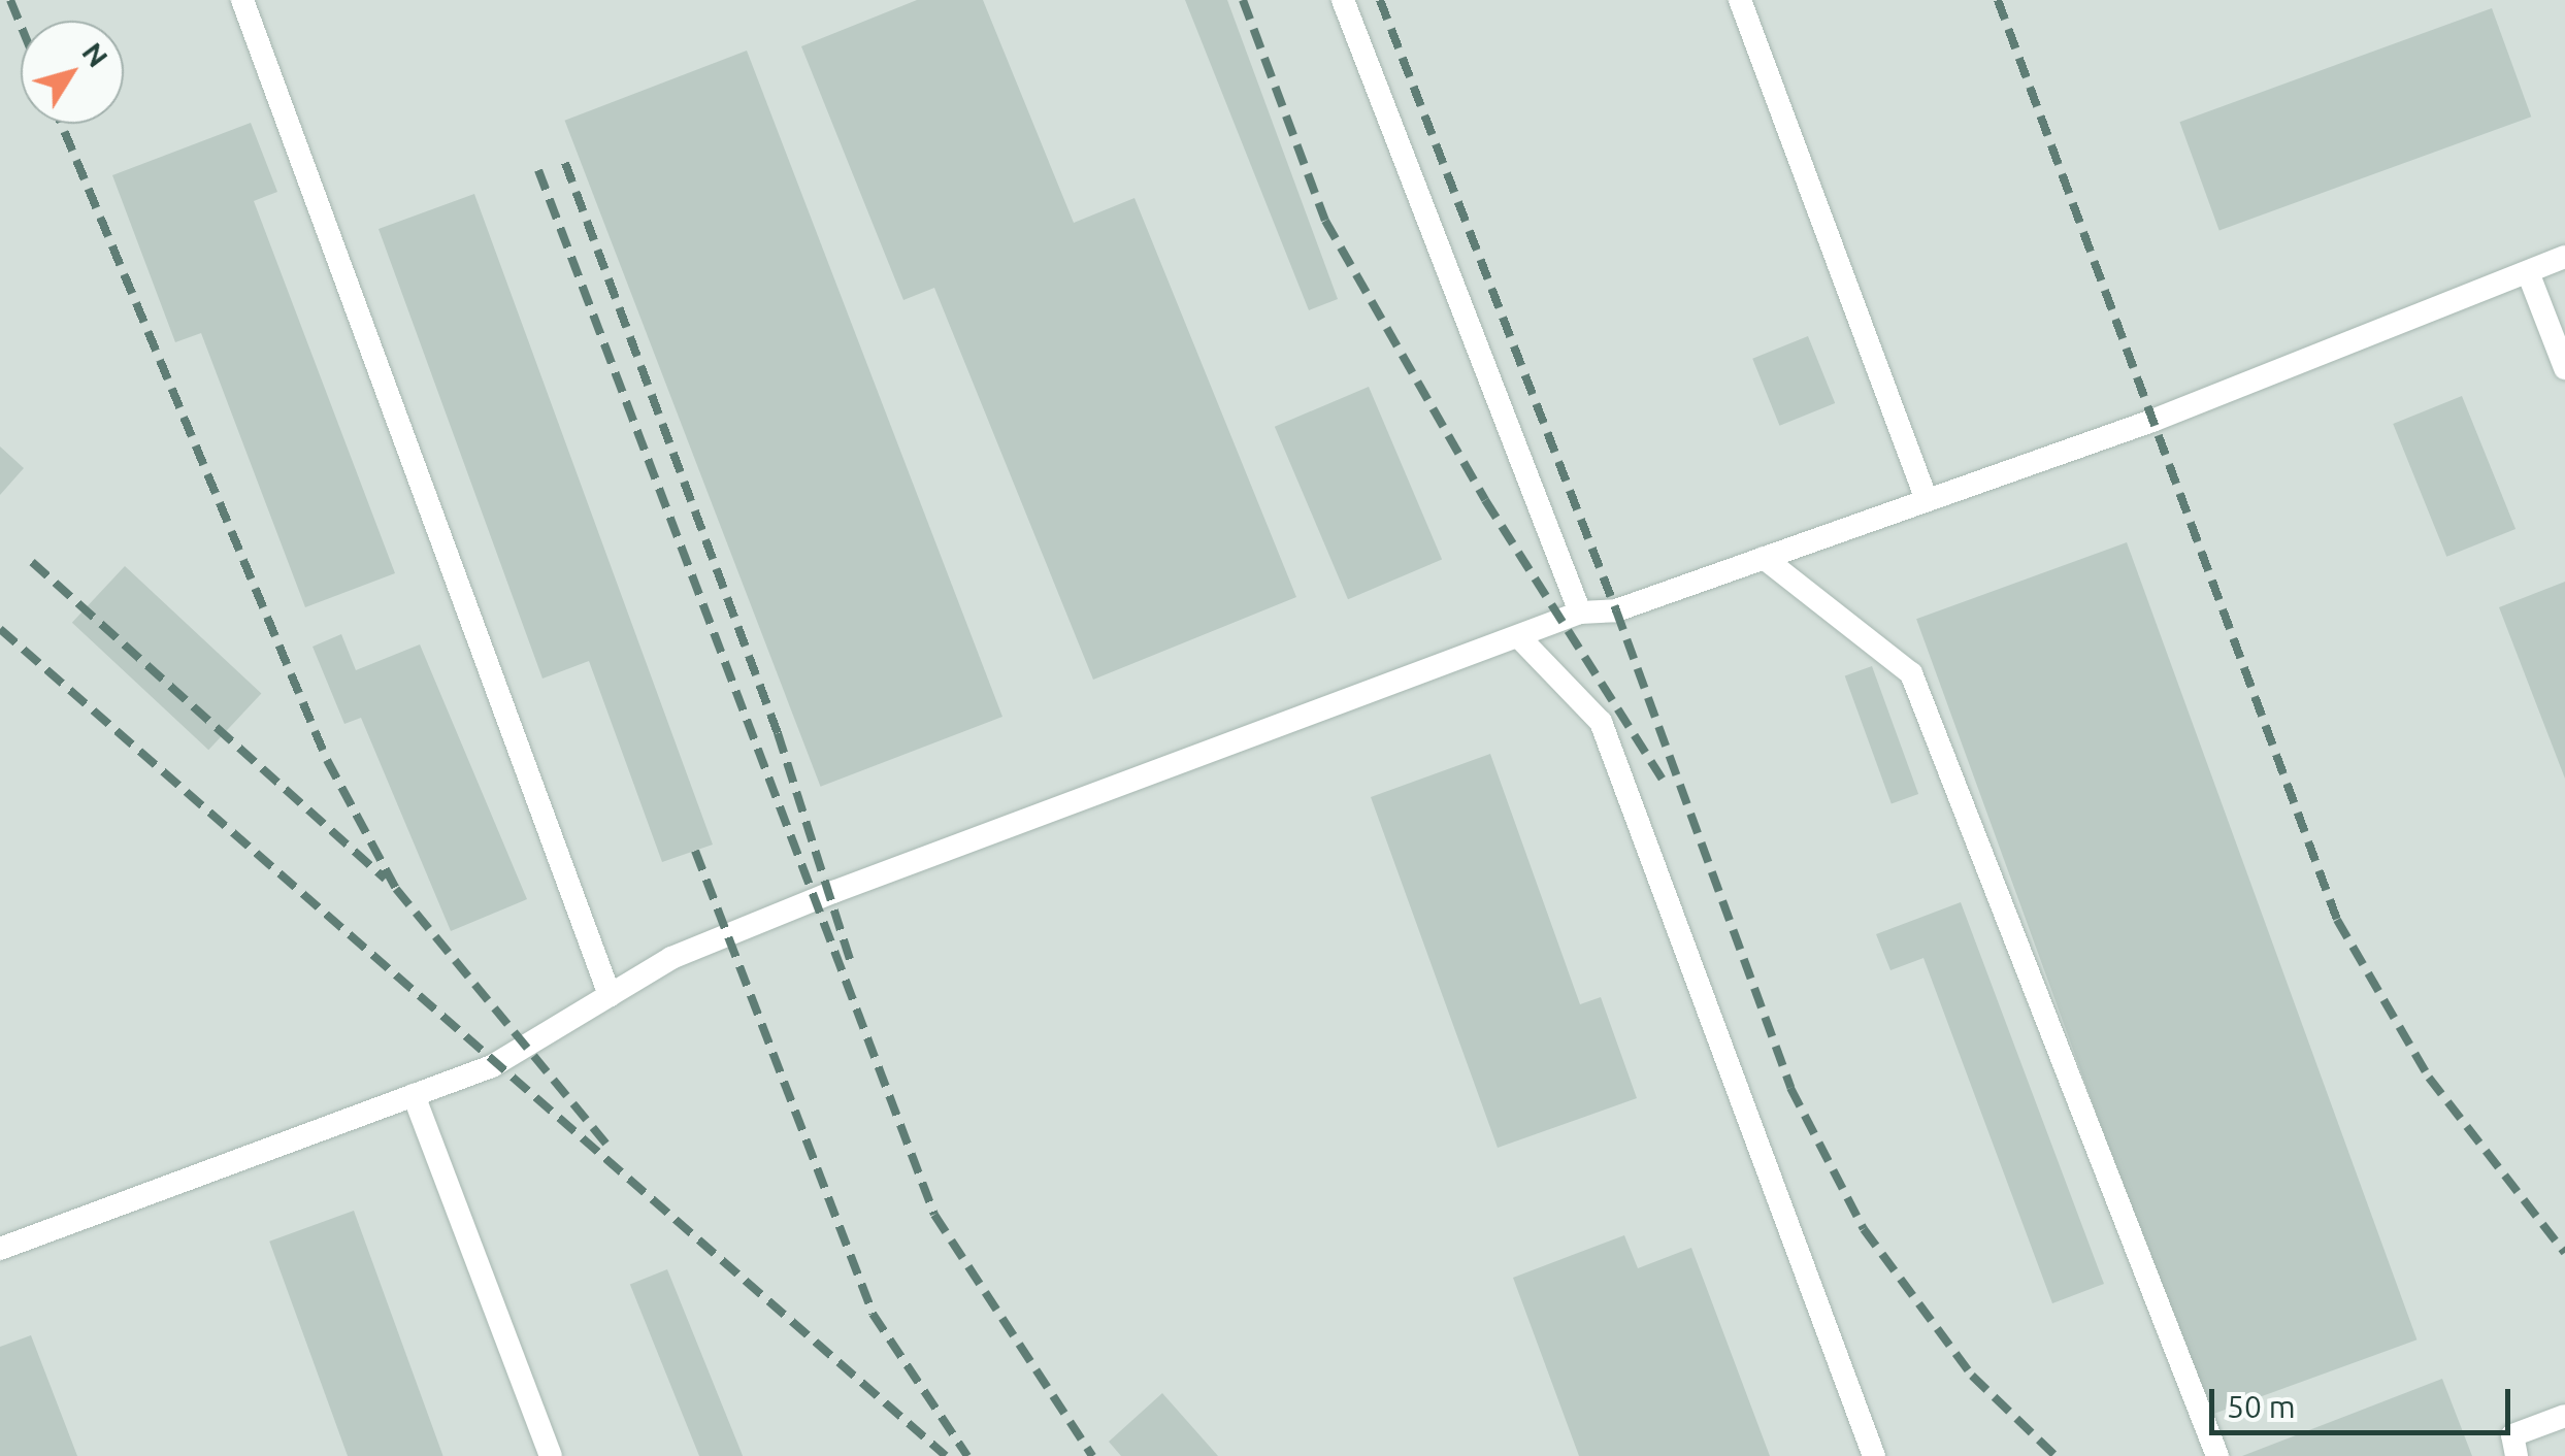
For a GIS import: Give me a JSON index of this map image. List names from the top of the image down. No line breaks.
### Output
{"scale_bar":"50 m","north":"top right"}
